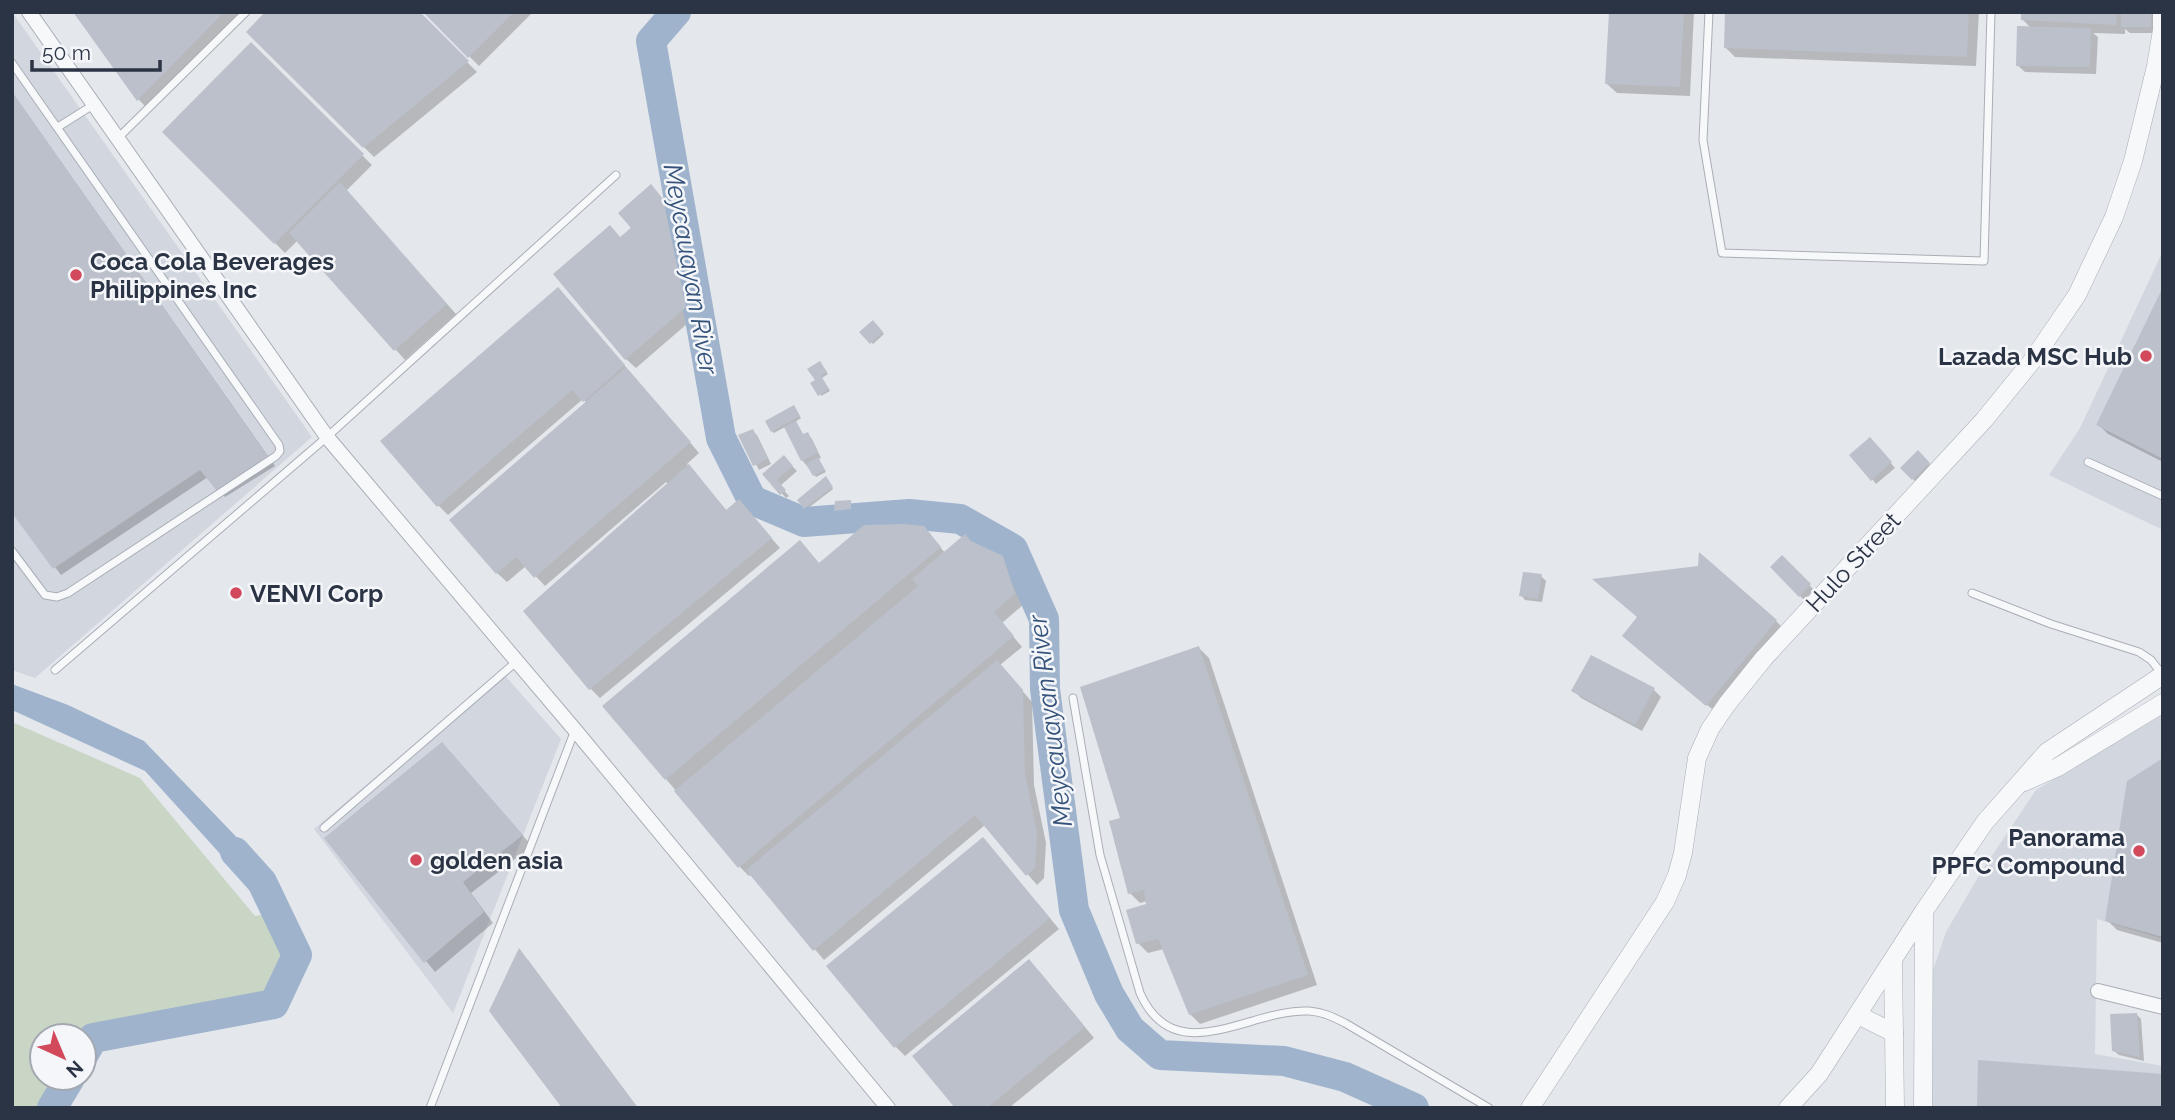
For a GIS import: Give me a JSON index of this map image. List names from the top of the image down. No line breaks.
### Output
{"streets":{"street":["Hulo Street"]},"water":["Meycauayan River"],"places":["Coca Cola Beverages Philippines Inc","Lazada MSC Hub","VENVI Corp","Panorama PPFC Compound","golden asia"],"scale_bar":"50 m","north":"bottom right"}
